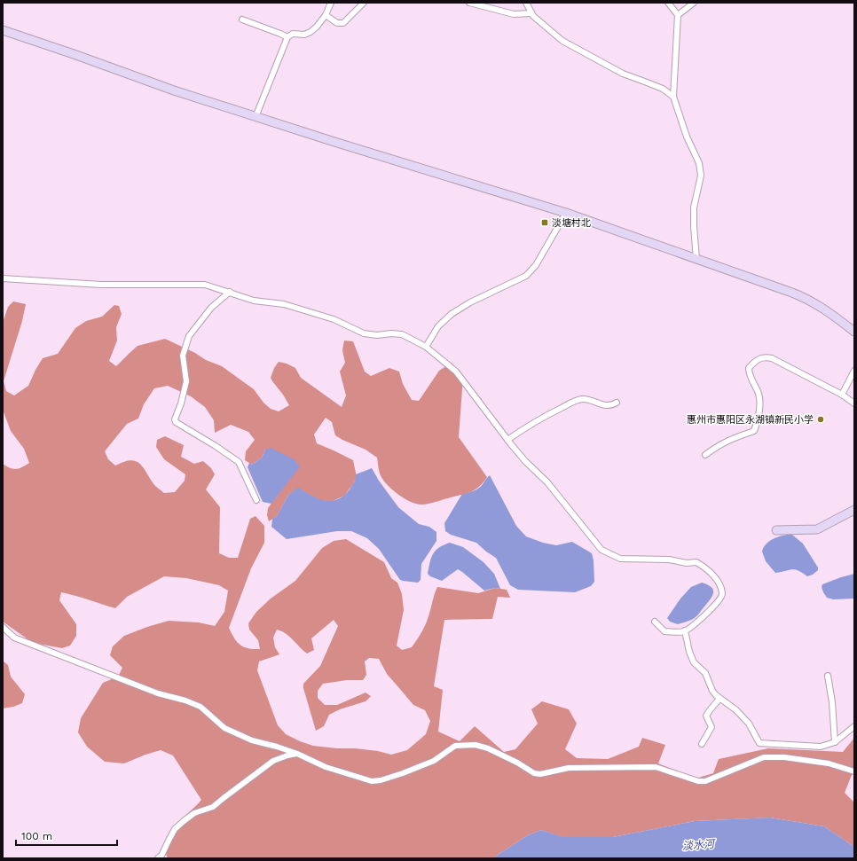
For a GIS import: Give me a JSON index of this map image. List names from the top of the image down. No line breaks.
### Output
{"water":["淡水河"],"places":{"transit":["淡塘村北"],"other":["惠州市惠阳区永湖镇新民小学"]},"scale_bar":"100 m"}
